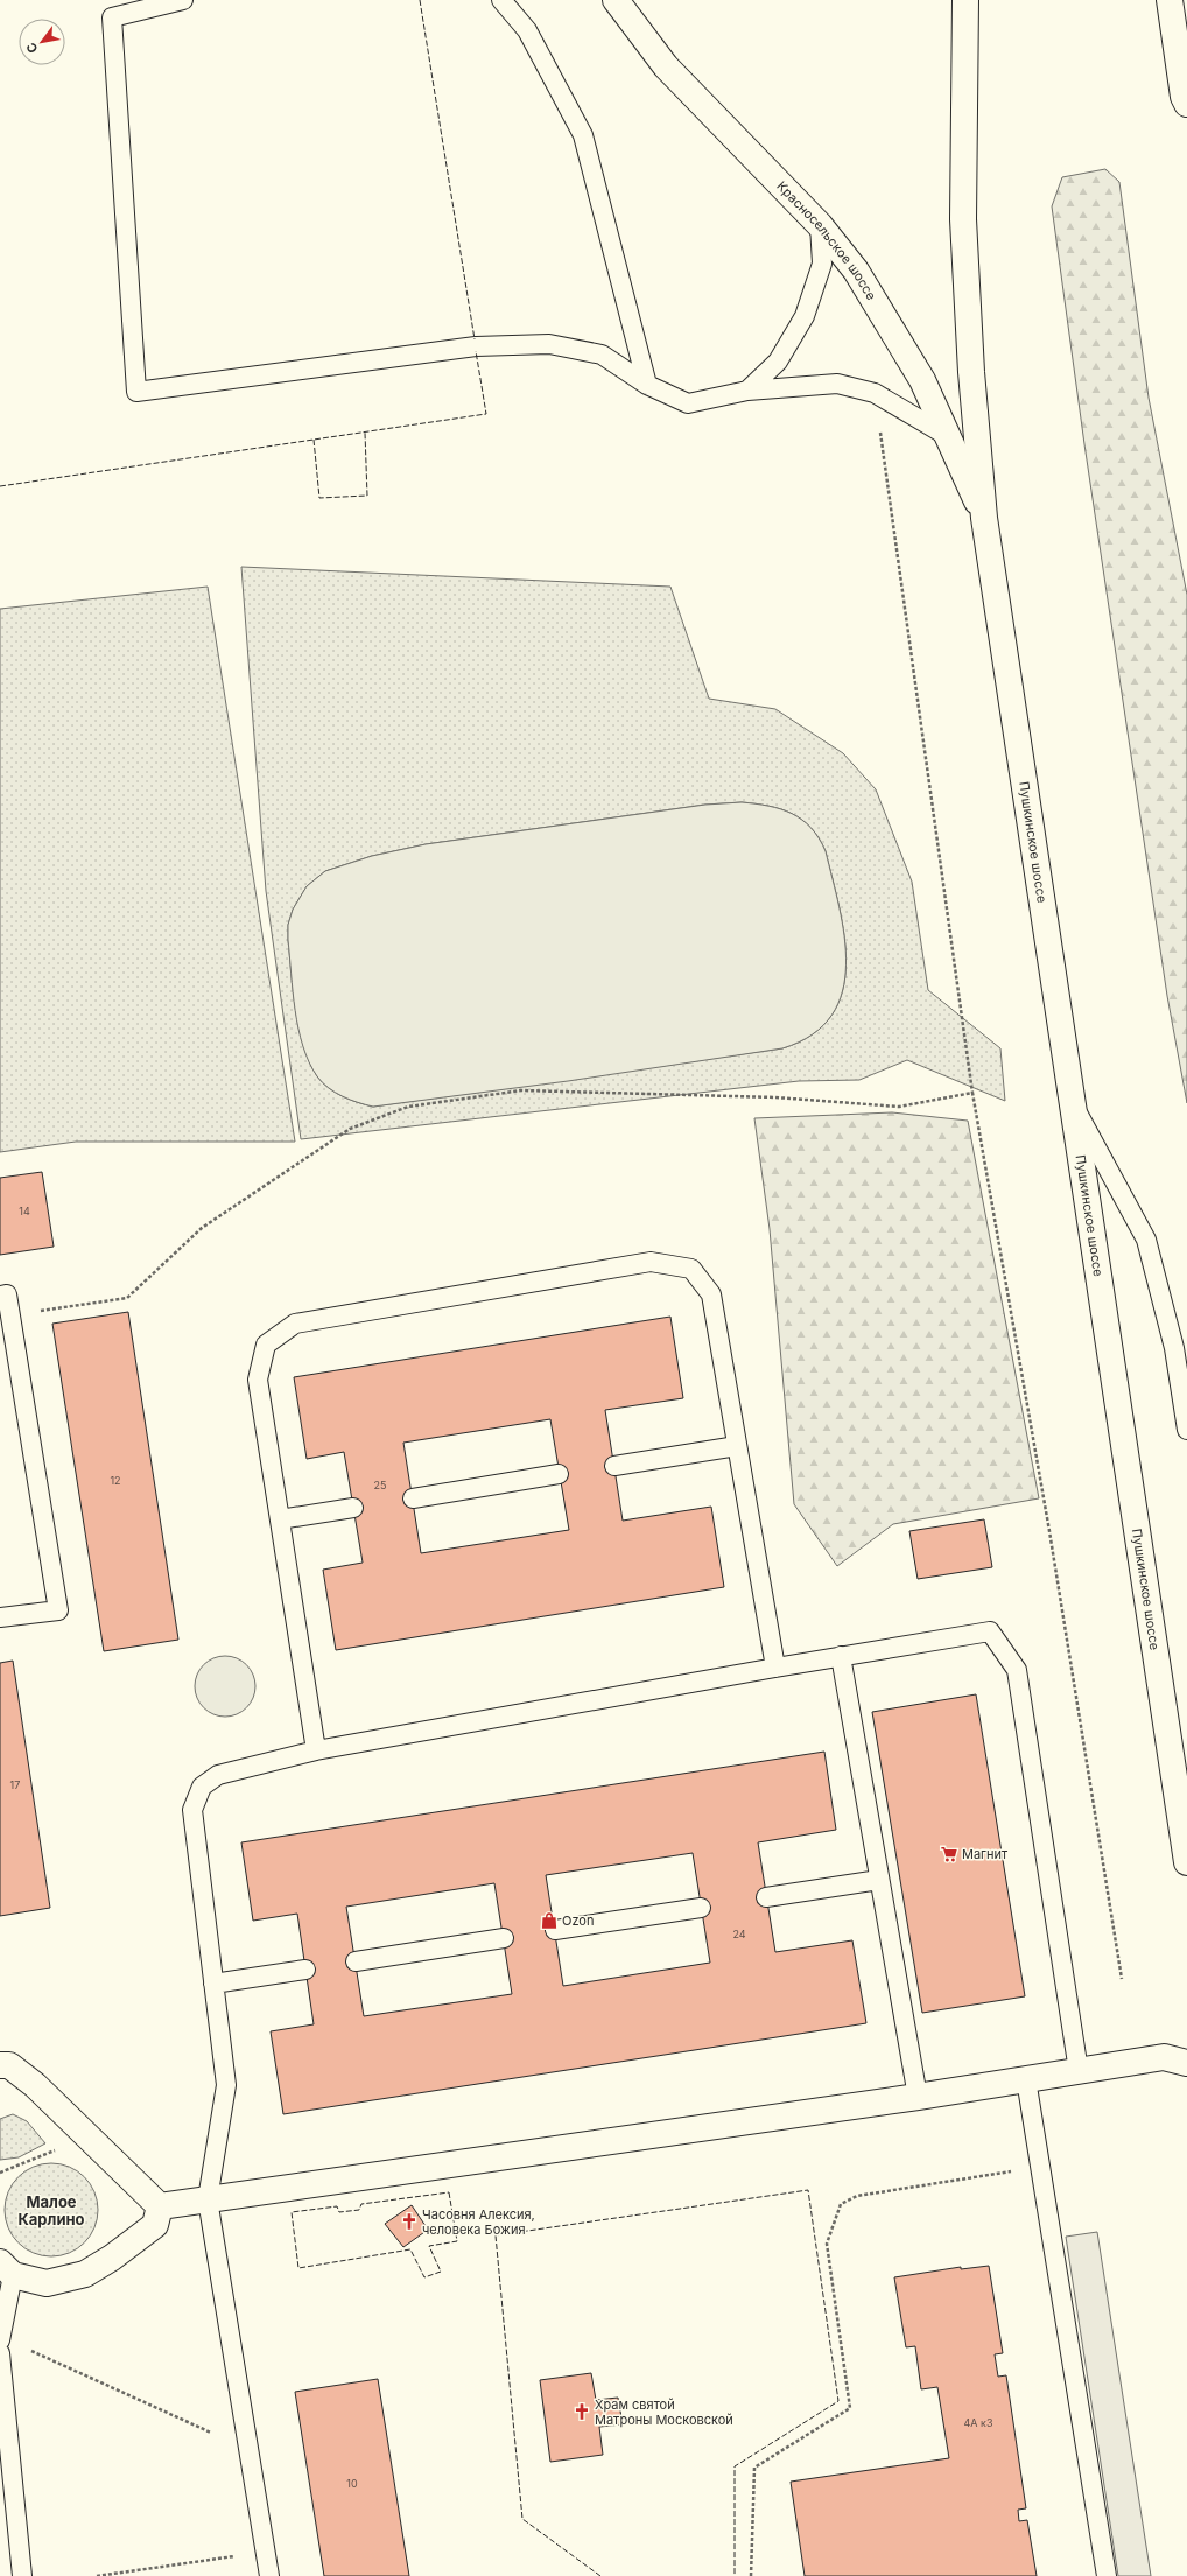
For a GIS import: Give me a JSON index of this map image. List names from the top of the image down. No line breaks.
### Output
{"streets":{"main road":["Красносельское шоссе","Пушкинское шоссе"]},"crossings":[["Красносельское шоссе","Пушкинское шоссе"]],"districts":["Малое Карлино"],"places":{"supermarket":["Магнит"],"shop":["Ozon"],"church":["Часовня Алексия, человека Божия","Храм святой Матроны Моcковской"]},"house_numbers":["14","12","25","17","24","4А к3","10"],"north":"bottom left"}
